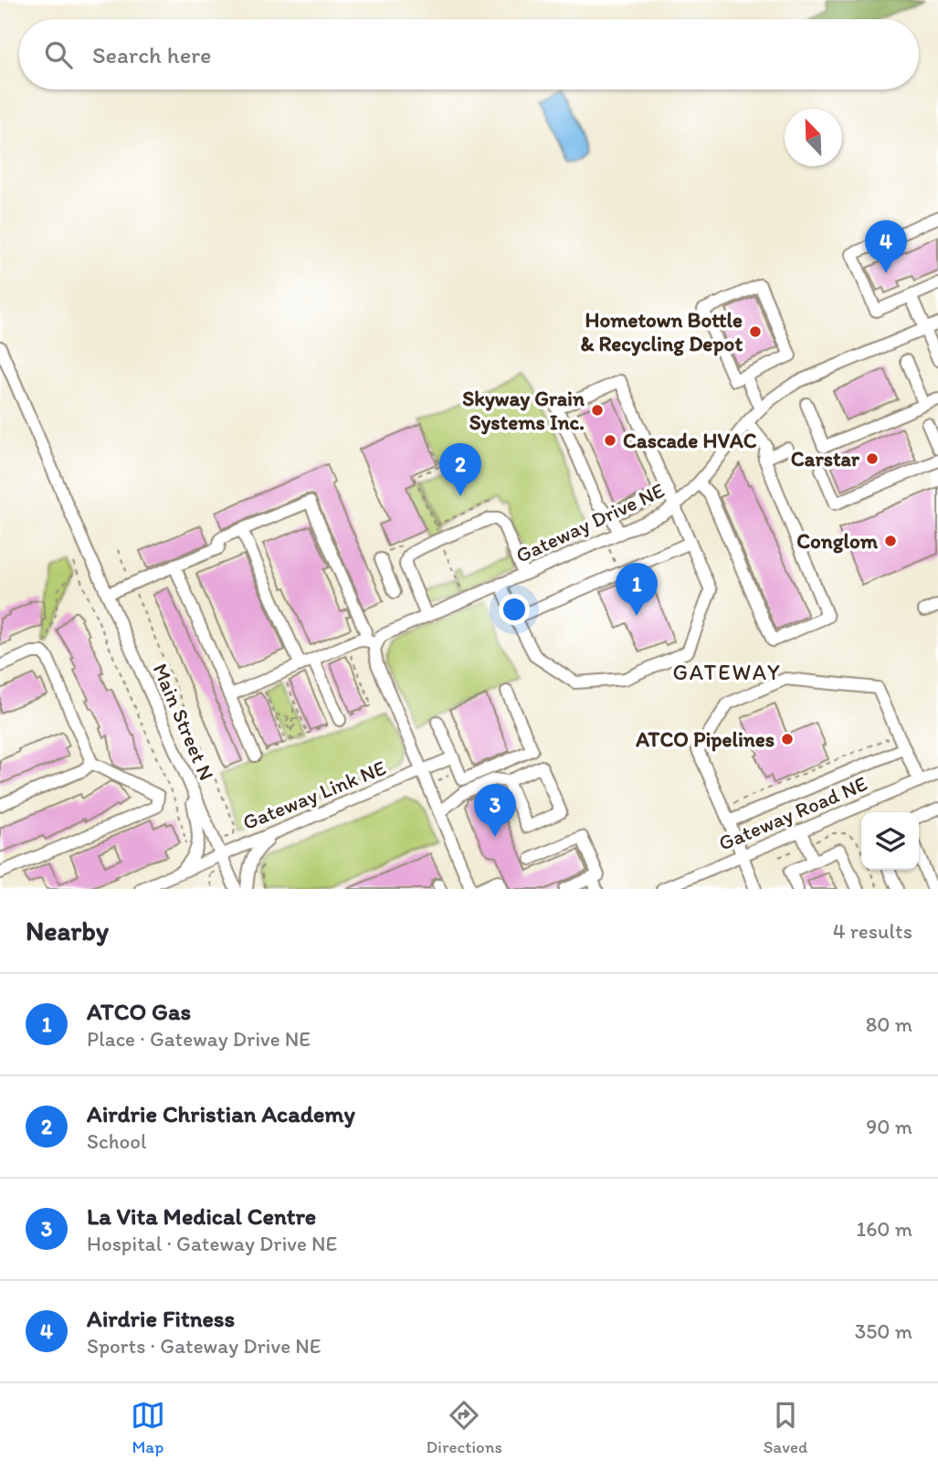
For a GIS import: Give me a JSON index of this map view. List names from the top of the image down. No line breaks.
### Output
{"streets":{"street":["Gateway Drive NE","Main Street N","Gateway Link NE","Gateway Road NE"]},"crossings":[["Main Street N","Gateway Link NE"]],"districts":["GATEWAY"],"places":["Hometown Bottle & Recycling Depot","Skyway Grain Systems Inc.","Cascade HVAC","Carstar","Conglom","ATCO Pipelines"],"north":"top left","page":{"search":"Search here","pins":["4","2","1","3"],"heading":["Nearby","4 results"],"list":[{"mark":"1","name":"ATCO Gas","note":"Place · Gateway Drive NE","value":"80 m"},{"mark":"2","name":"Airdrie Christian Academy","note":"School","value":"90 m"},{"mark":"3","name":"La Vita Medical Centre","note":"Hospital · Gateway Drive NE","value":"160 m"},{"mark":"4","name":"Airdrie Fitness","note":"Sports · Gateway Drive NE","value":"350 m"}],"nav":["Map","Directions","Saved"]}}
